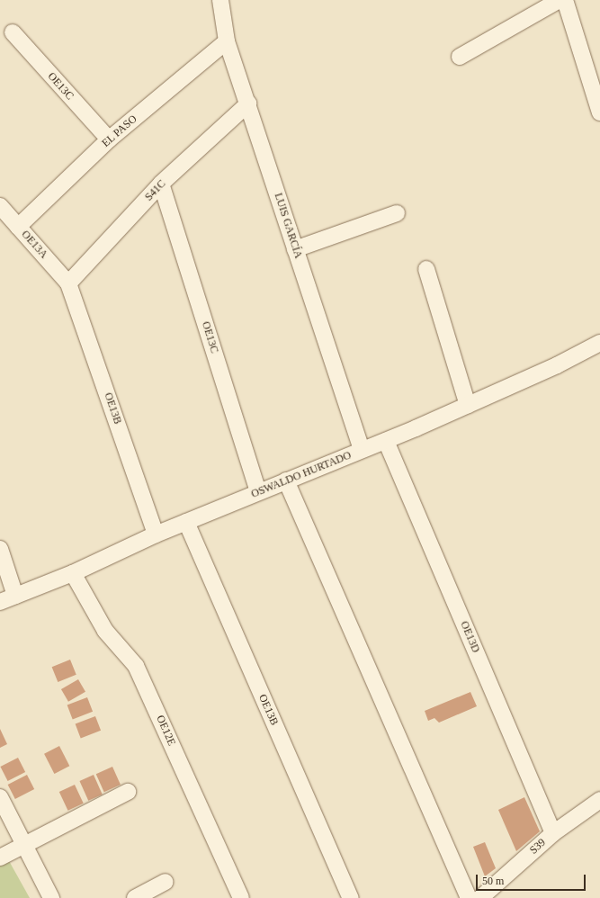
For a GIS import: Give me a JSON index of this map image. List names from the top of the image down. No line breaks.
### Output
{"streets":{"street":["OE13C","EL PASO","S41C","LUIS GARCÍA","OE13A","OE13B","OSWALDO HURTADO","OE13D","OE12E","S39"]},"crossings":[["OE13C","EL PASO"],["OE13C","S41C"],["OE13C","OSWALDO HURTADO"],["EL PASO","LUIS GARCÍA"],["EL PASO","OE13A"],["S41C","LUIS GARCÍA"],["S41C","OE13A"],["S41C","OE13B"],["LUIS GARCÍA","OSWALDO HURTADO"],["OE13A","OE13B"],["OE13B","OSWALDO HURTADO"],["OSWALDO HURTADO","OE13D"],["OSWALDO HURTADO","OE12E"],["OE13D","S39"]],"scale_bar":"50 m"}
